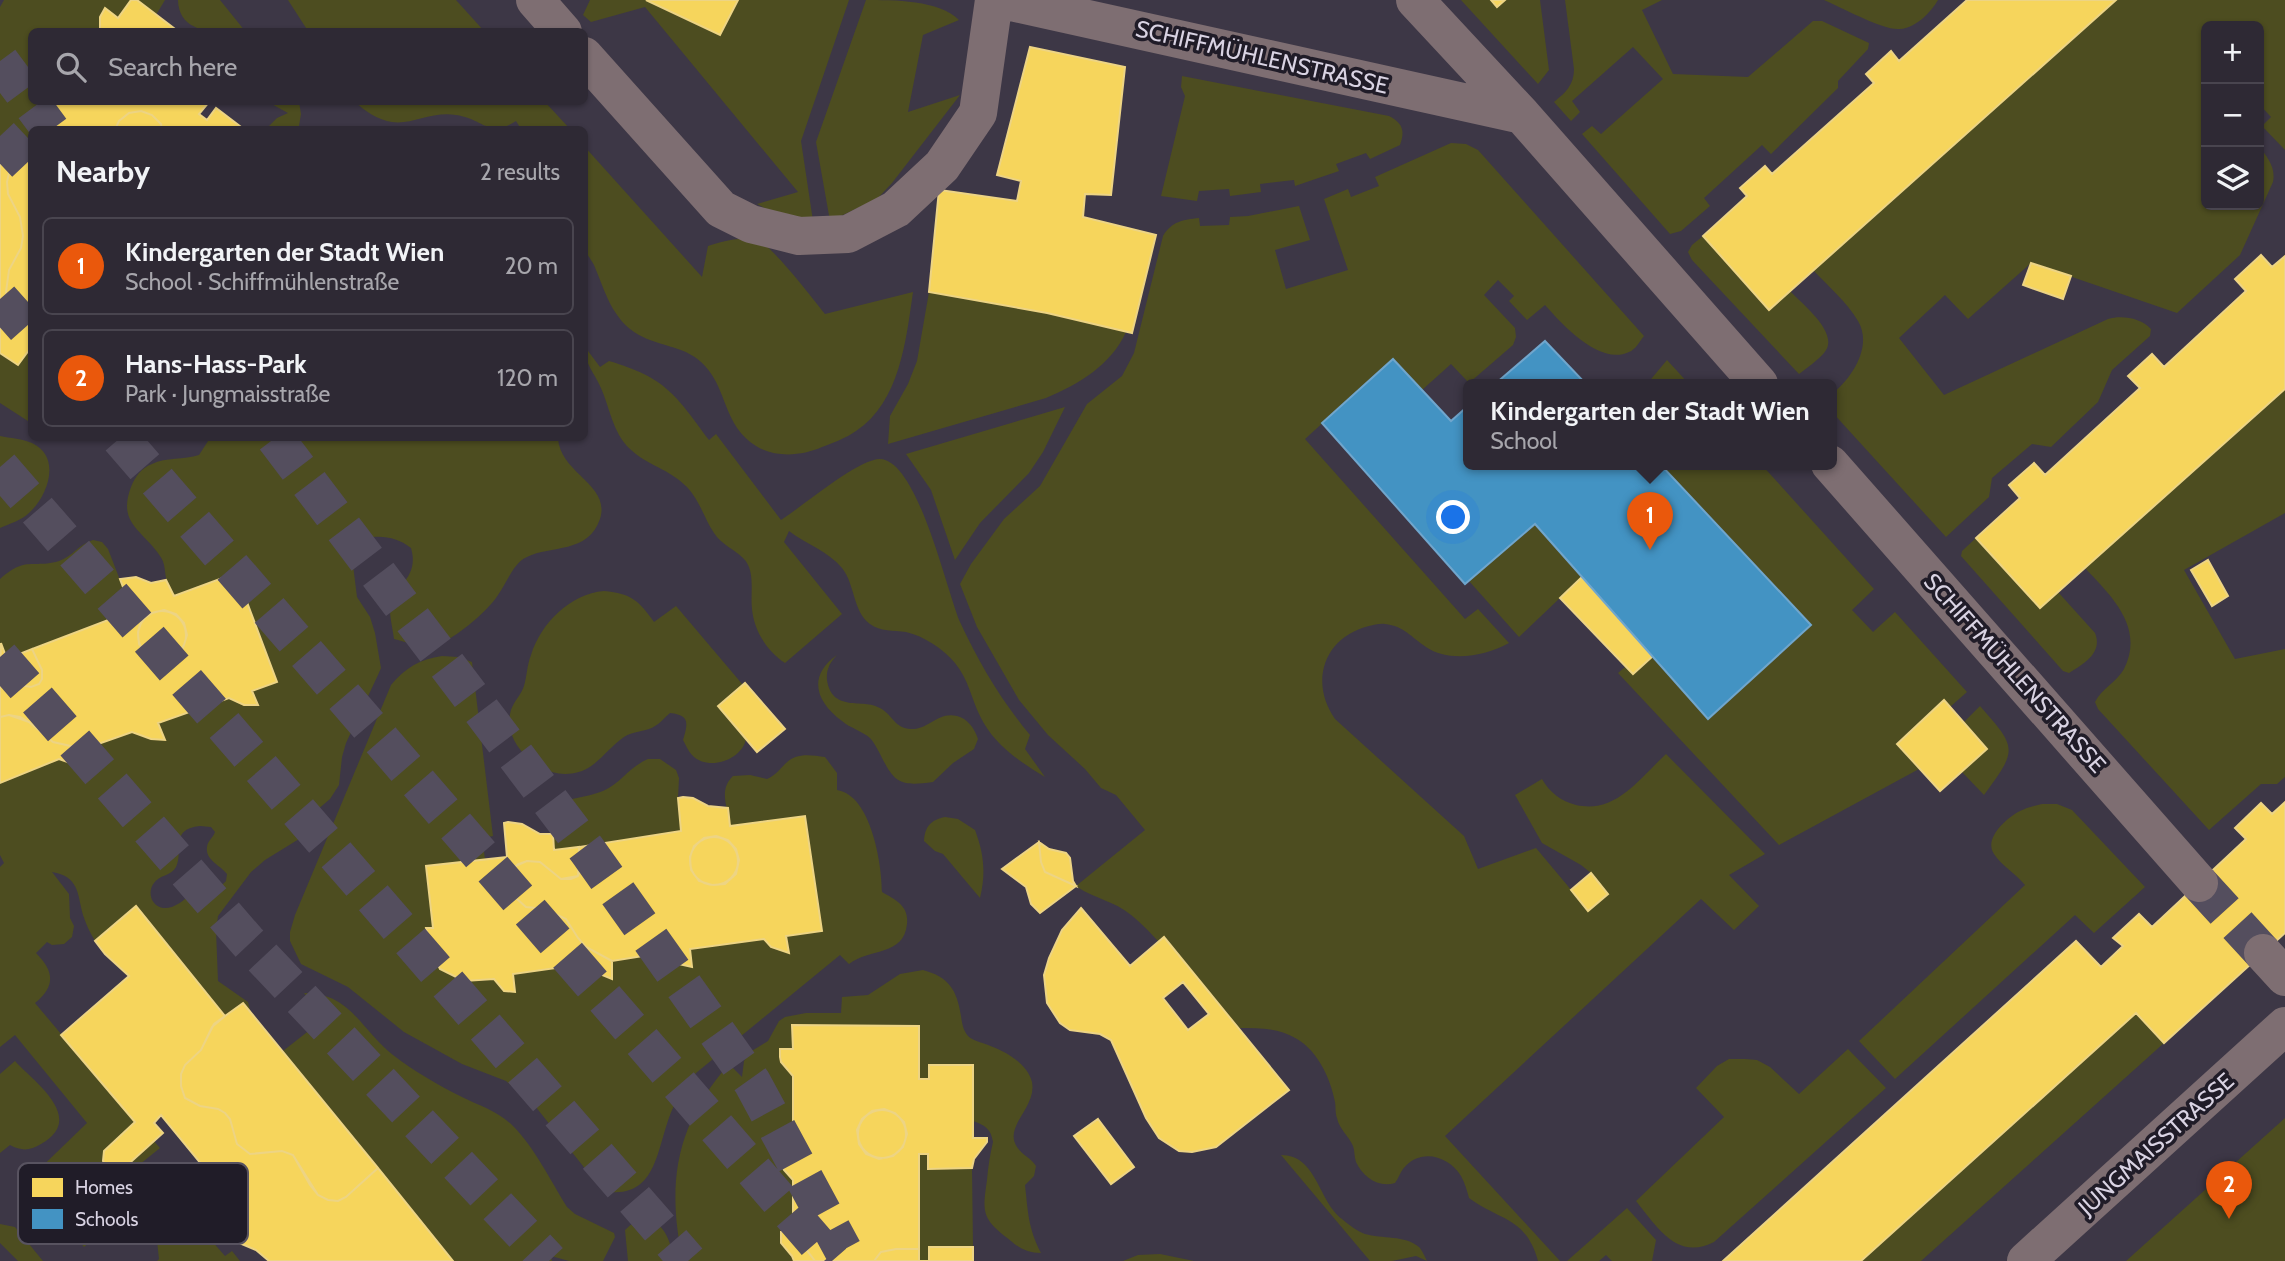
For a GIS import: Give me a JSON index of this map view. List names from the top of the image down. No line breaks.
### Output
{"streets":{"street":["SCHIFFMÜHLENSTRASSE","JUNGMAISSTRASSE"]},"legend":["Homes","Schools"],"page":{"map_buttons":["+","−"],"search":"Search here","heading":["Nearby","2 results"],"list":[{"mark":"1","name":"Kindergarten der Stadt Wien","note":"School · Schiffmühlenstraße","value":"20 m"},{"mark":"2","name":"Hans-Hass-Park","note":"Park · Jungmaisstraße","value":"120 m"}],"popup":["Kindergarten der Stadt Wien","School"],"pins":["1","2"]}}
